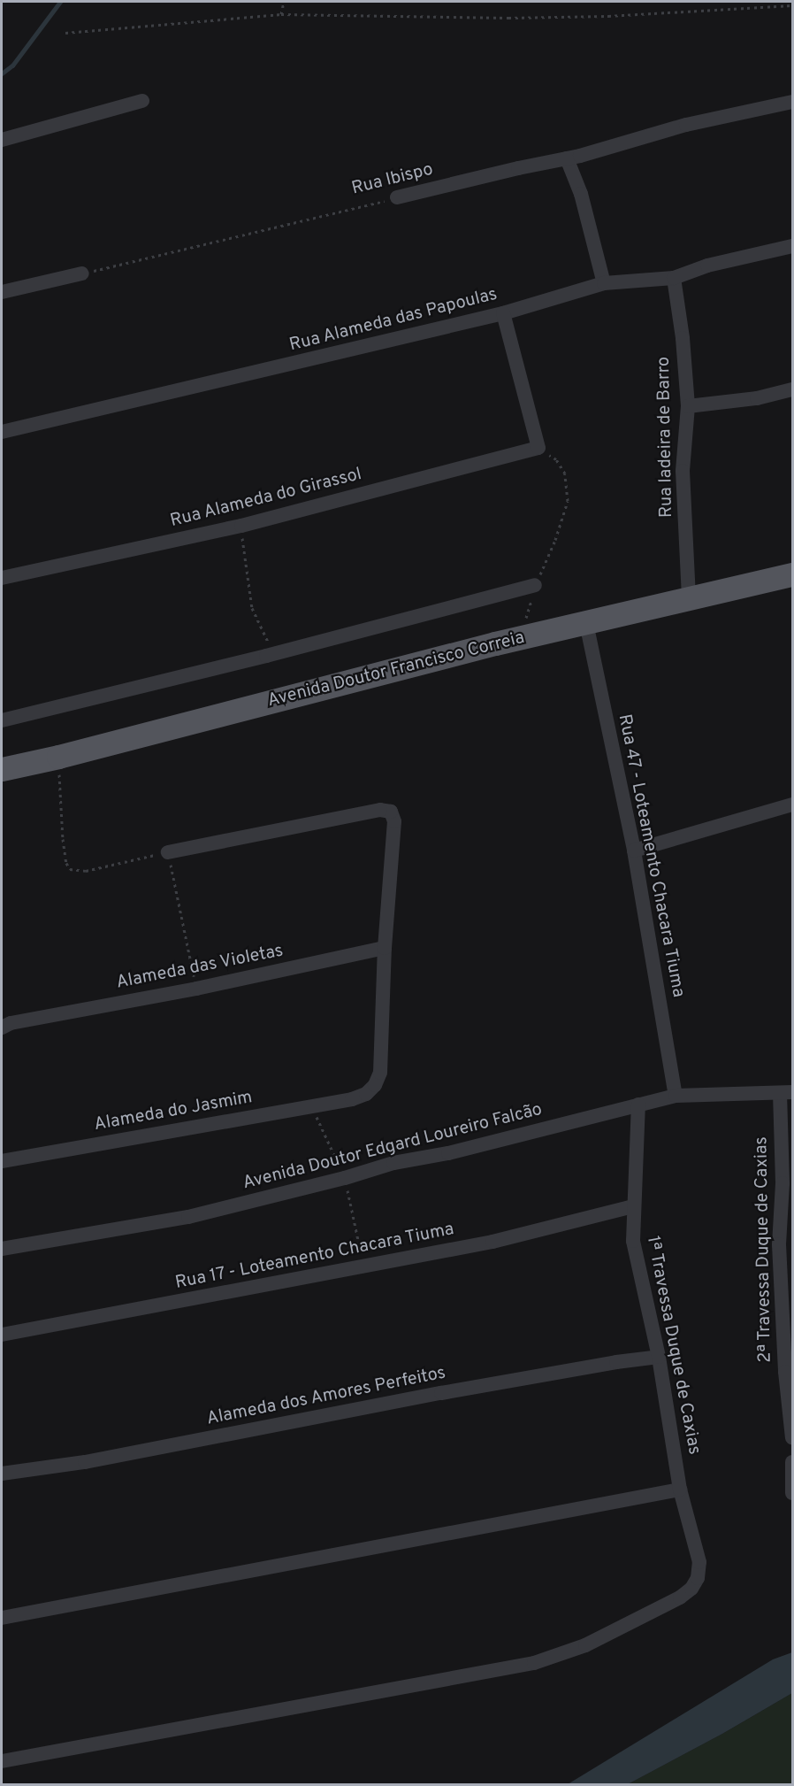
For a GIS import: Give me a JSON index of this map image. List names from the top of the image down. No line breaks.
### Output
{"streets":{"main road":["Avenida Doutor Francisco Correia"],"street":["Rua Ibispo","Rua Alameda das Papoulas","Rua ladeira de Barro","Rua Alameda do Girassol","Rua 47 - Loteamento Chacara Tiuma","Alameda das Violetas","Alameda do Jasmim","Avenida Doutor Edgard Loureiro Falcão","2ª Travessa Duque de Caxias","Rua 17 - Loteamento Chacara Tiuma","1ª Travessa Duque de Caxias","Alameda dos Amores Perfeitos"]},"crossings":[["Rua Alameda das Papoulas","Rua ladeira de Barro"],["Rua ladeira de Barro","Avenida Doutor Francisco Correia"],["Avenida Doutor Francisco Correia","Rua 47 - Loteamento Chacara Tiuma"],["Rua 47 - Loteamento Chacara Tiuma","Avenida Doutor Edgard Loureiro Falcão"],["Alameda das Violetas","Alameda do Jasmim"],["Avenida Doutor Edgard Loureiro Falcão","2ª Travessa Duque de Caxias"],["Avenida Doutor Edgard Loureiro Falcão","1ª Travessa Duque de Caxias"],["Rua 17 - Loteamento Chacara Tiuma","1ª Travessa Duque de Caxias"],["1ª Travessa Duque de Caxias","Alameda dos Amores Perfeitos"]]}
